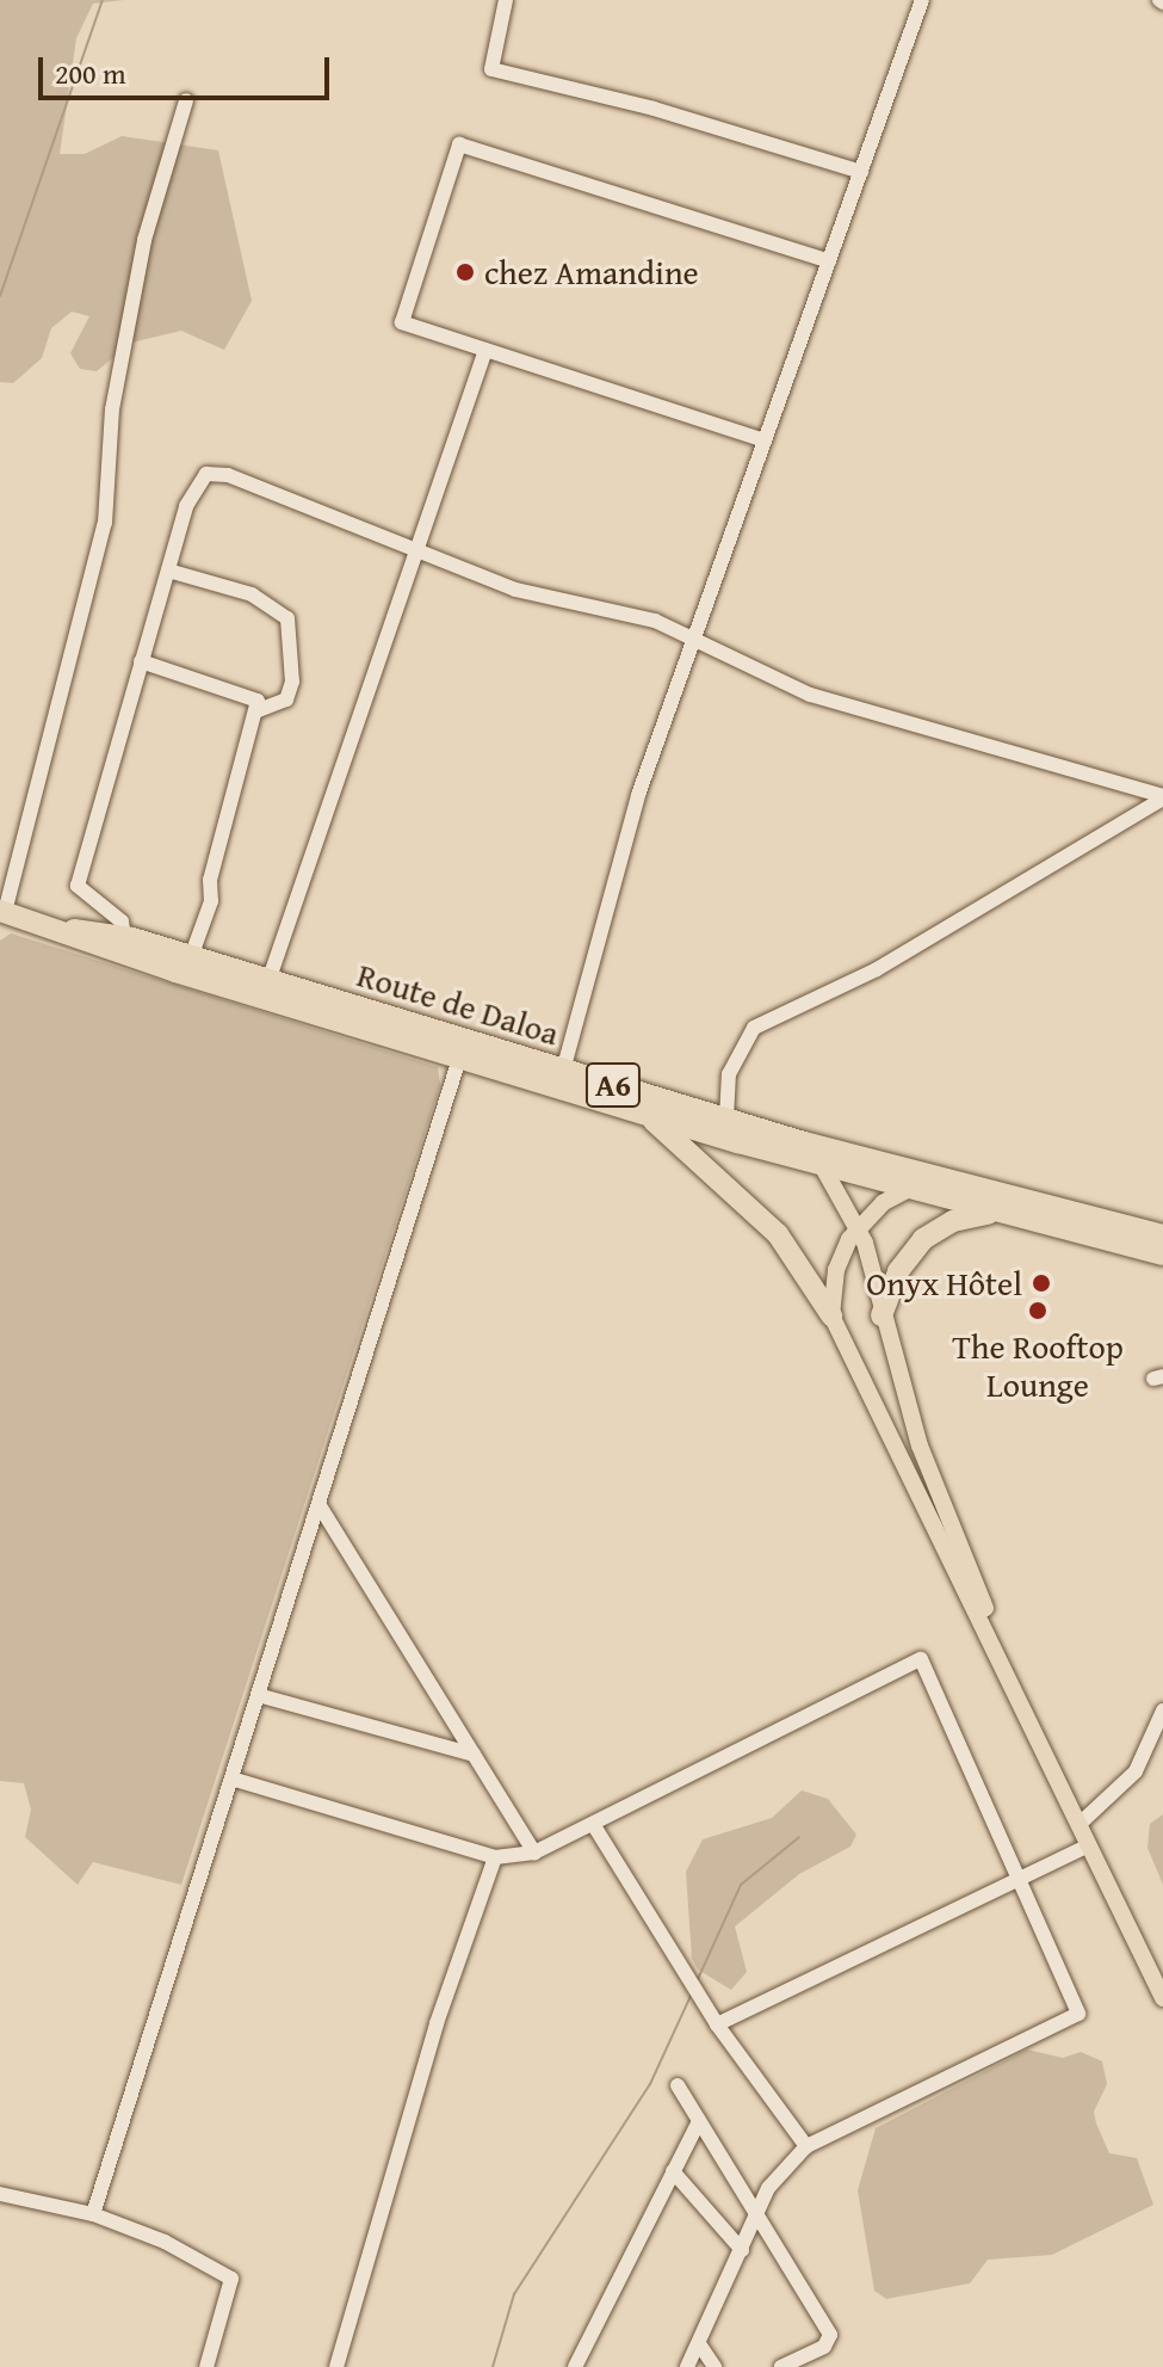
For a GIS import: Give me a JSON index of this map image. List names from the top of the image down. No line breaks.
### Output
{"streets":{"highway":["Route de Daloa","A6"]},"crossings":[["Route de Daloa","A6"]],"places":["chez Amandine","Onyx Hôtel","The Rooftop Lounge"],"scale_bar":"200 m"}
